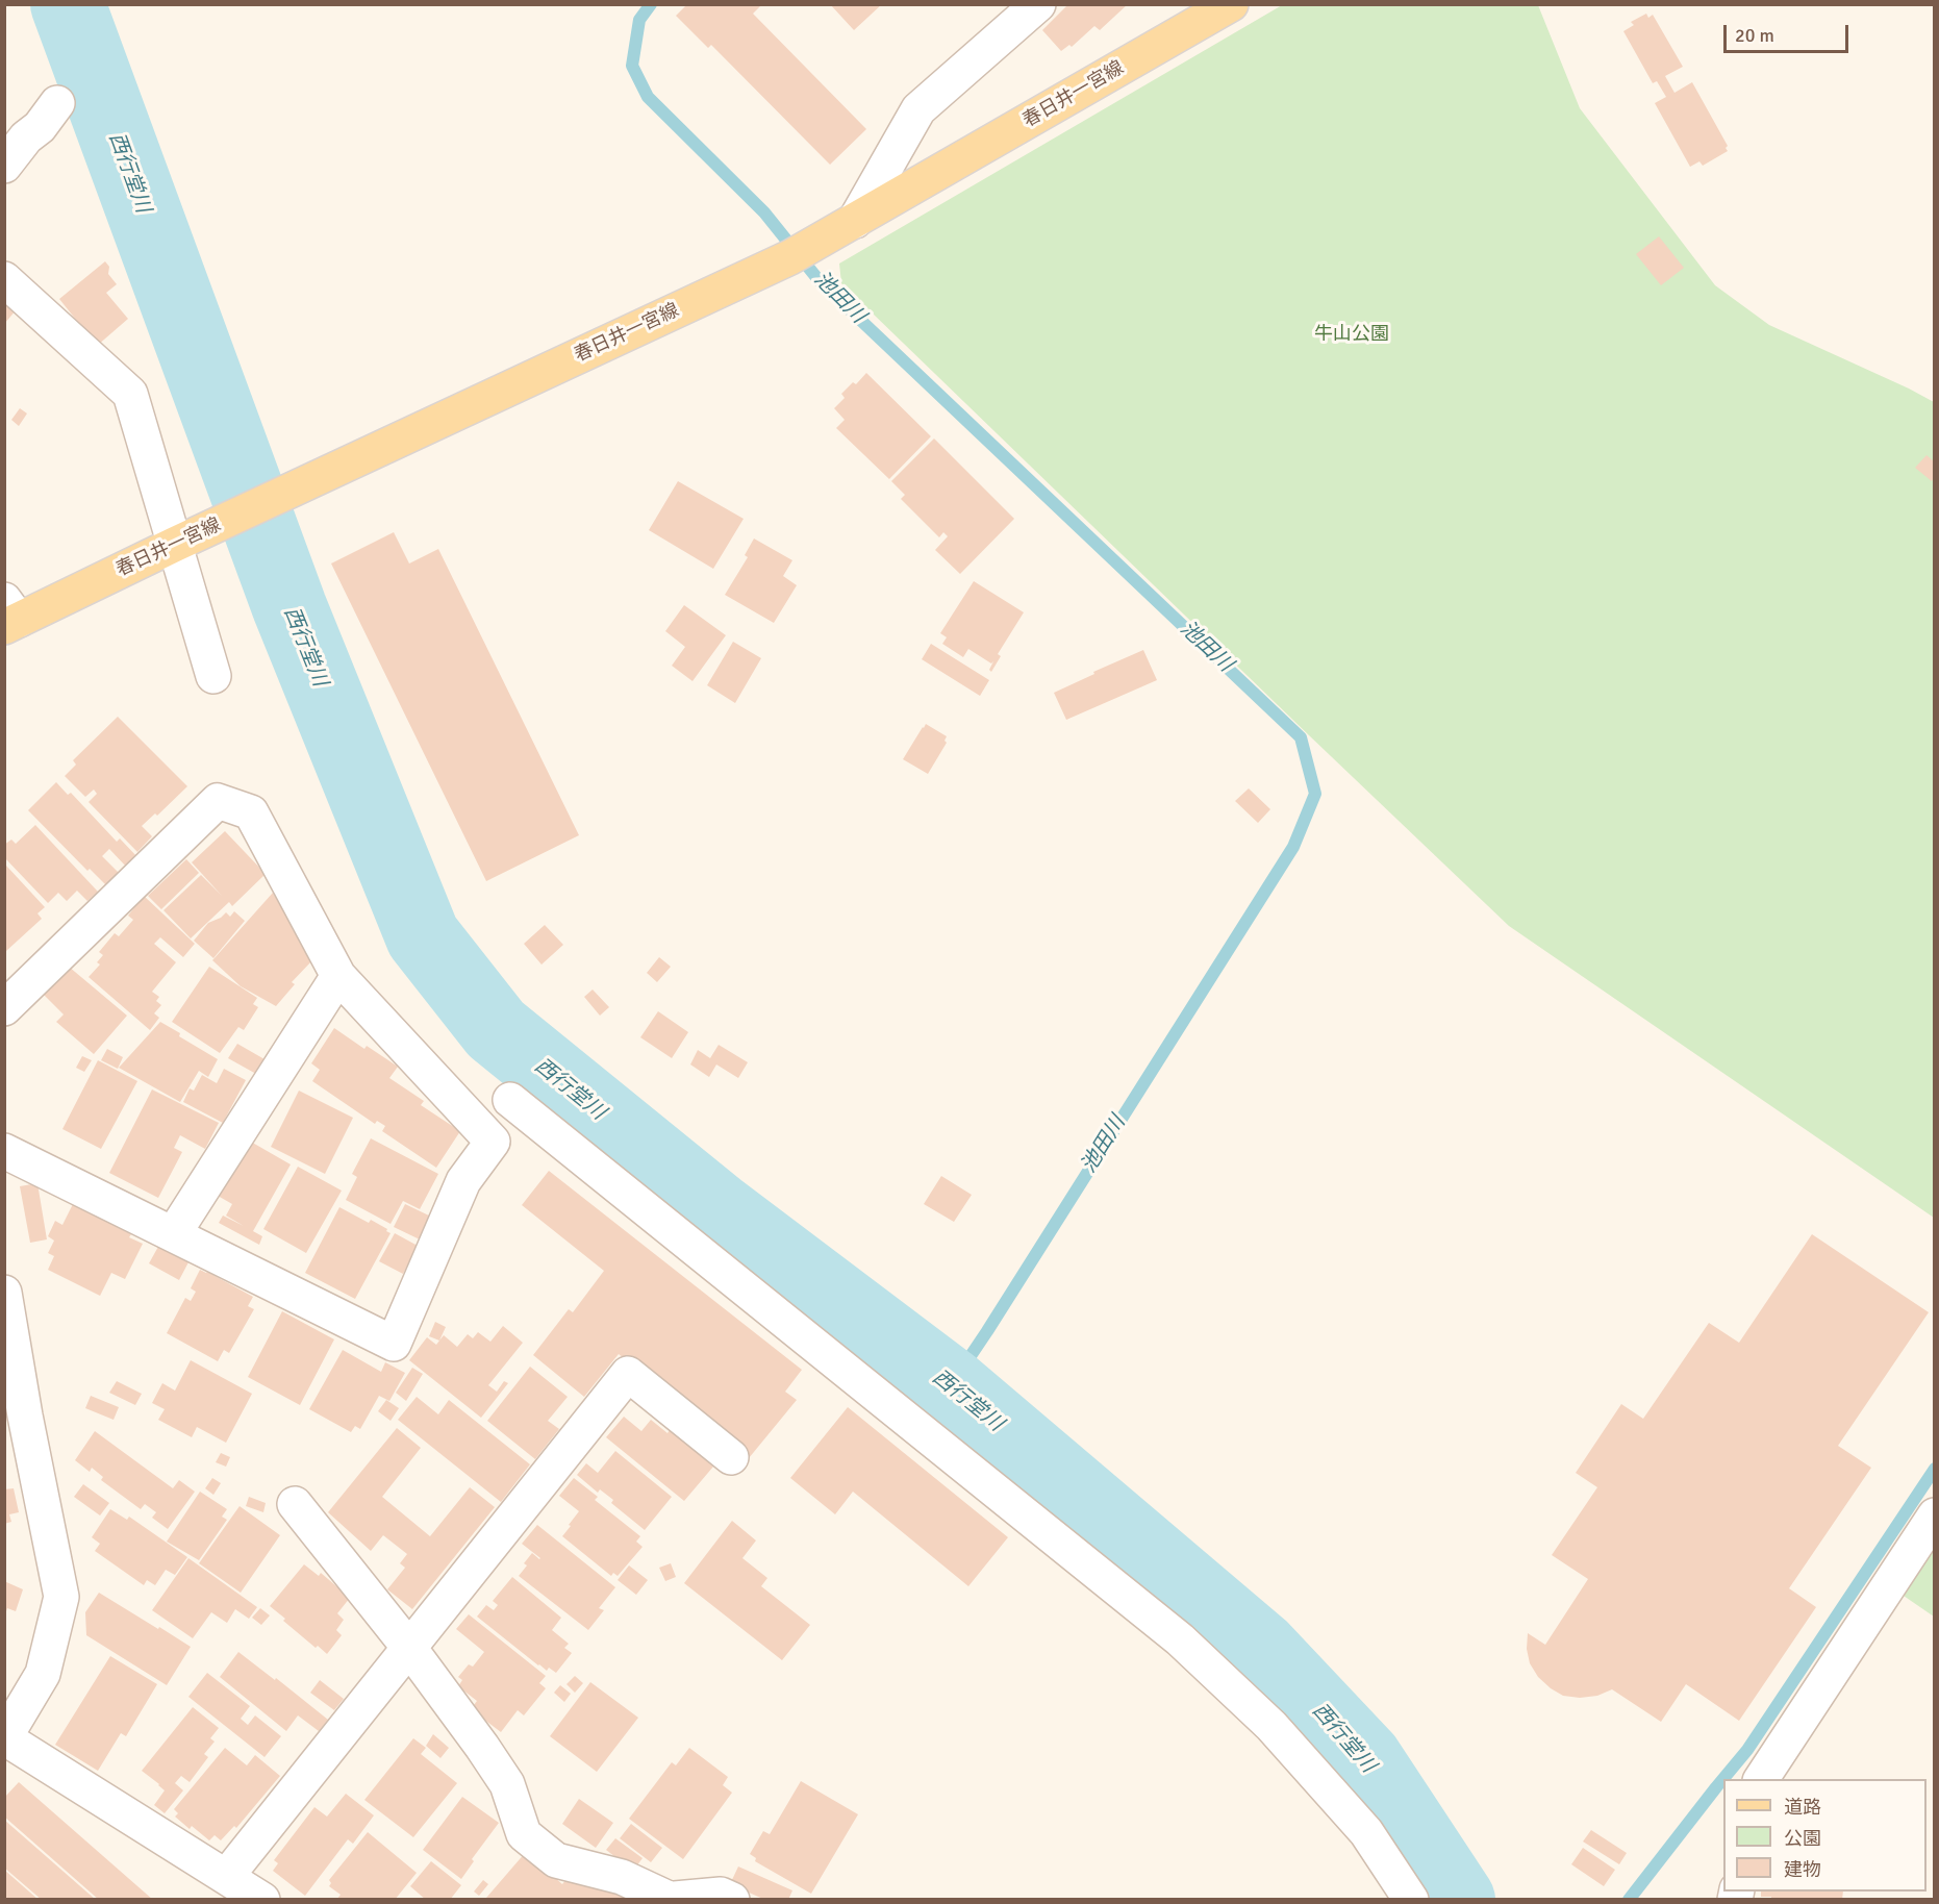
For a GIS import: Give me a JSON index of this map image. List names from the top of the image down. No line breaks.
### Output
{"streets":{"main road":["春日井一宮線"]},"water":["西行堂川","池田川"],"parks":["牛山公園"],"legend":["道路","公園","建物"],"scale_bar":"20 m"}
